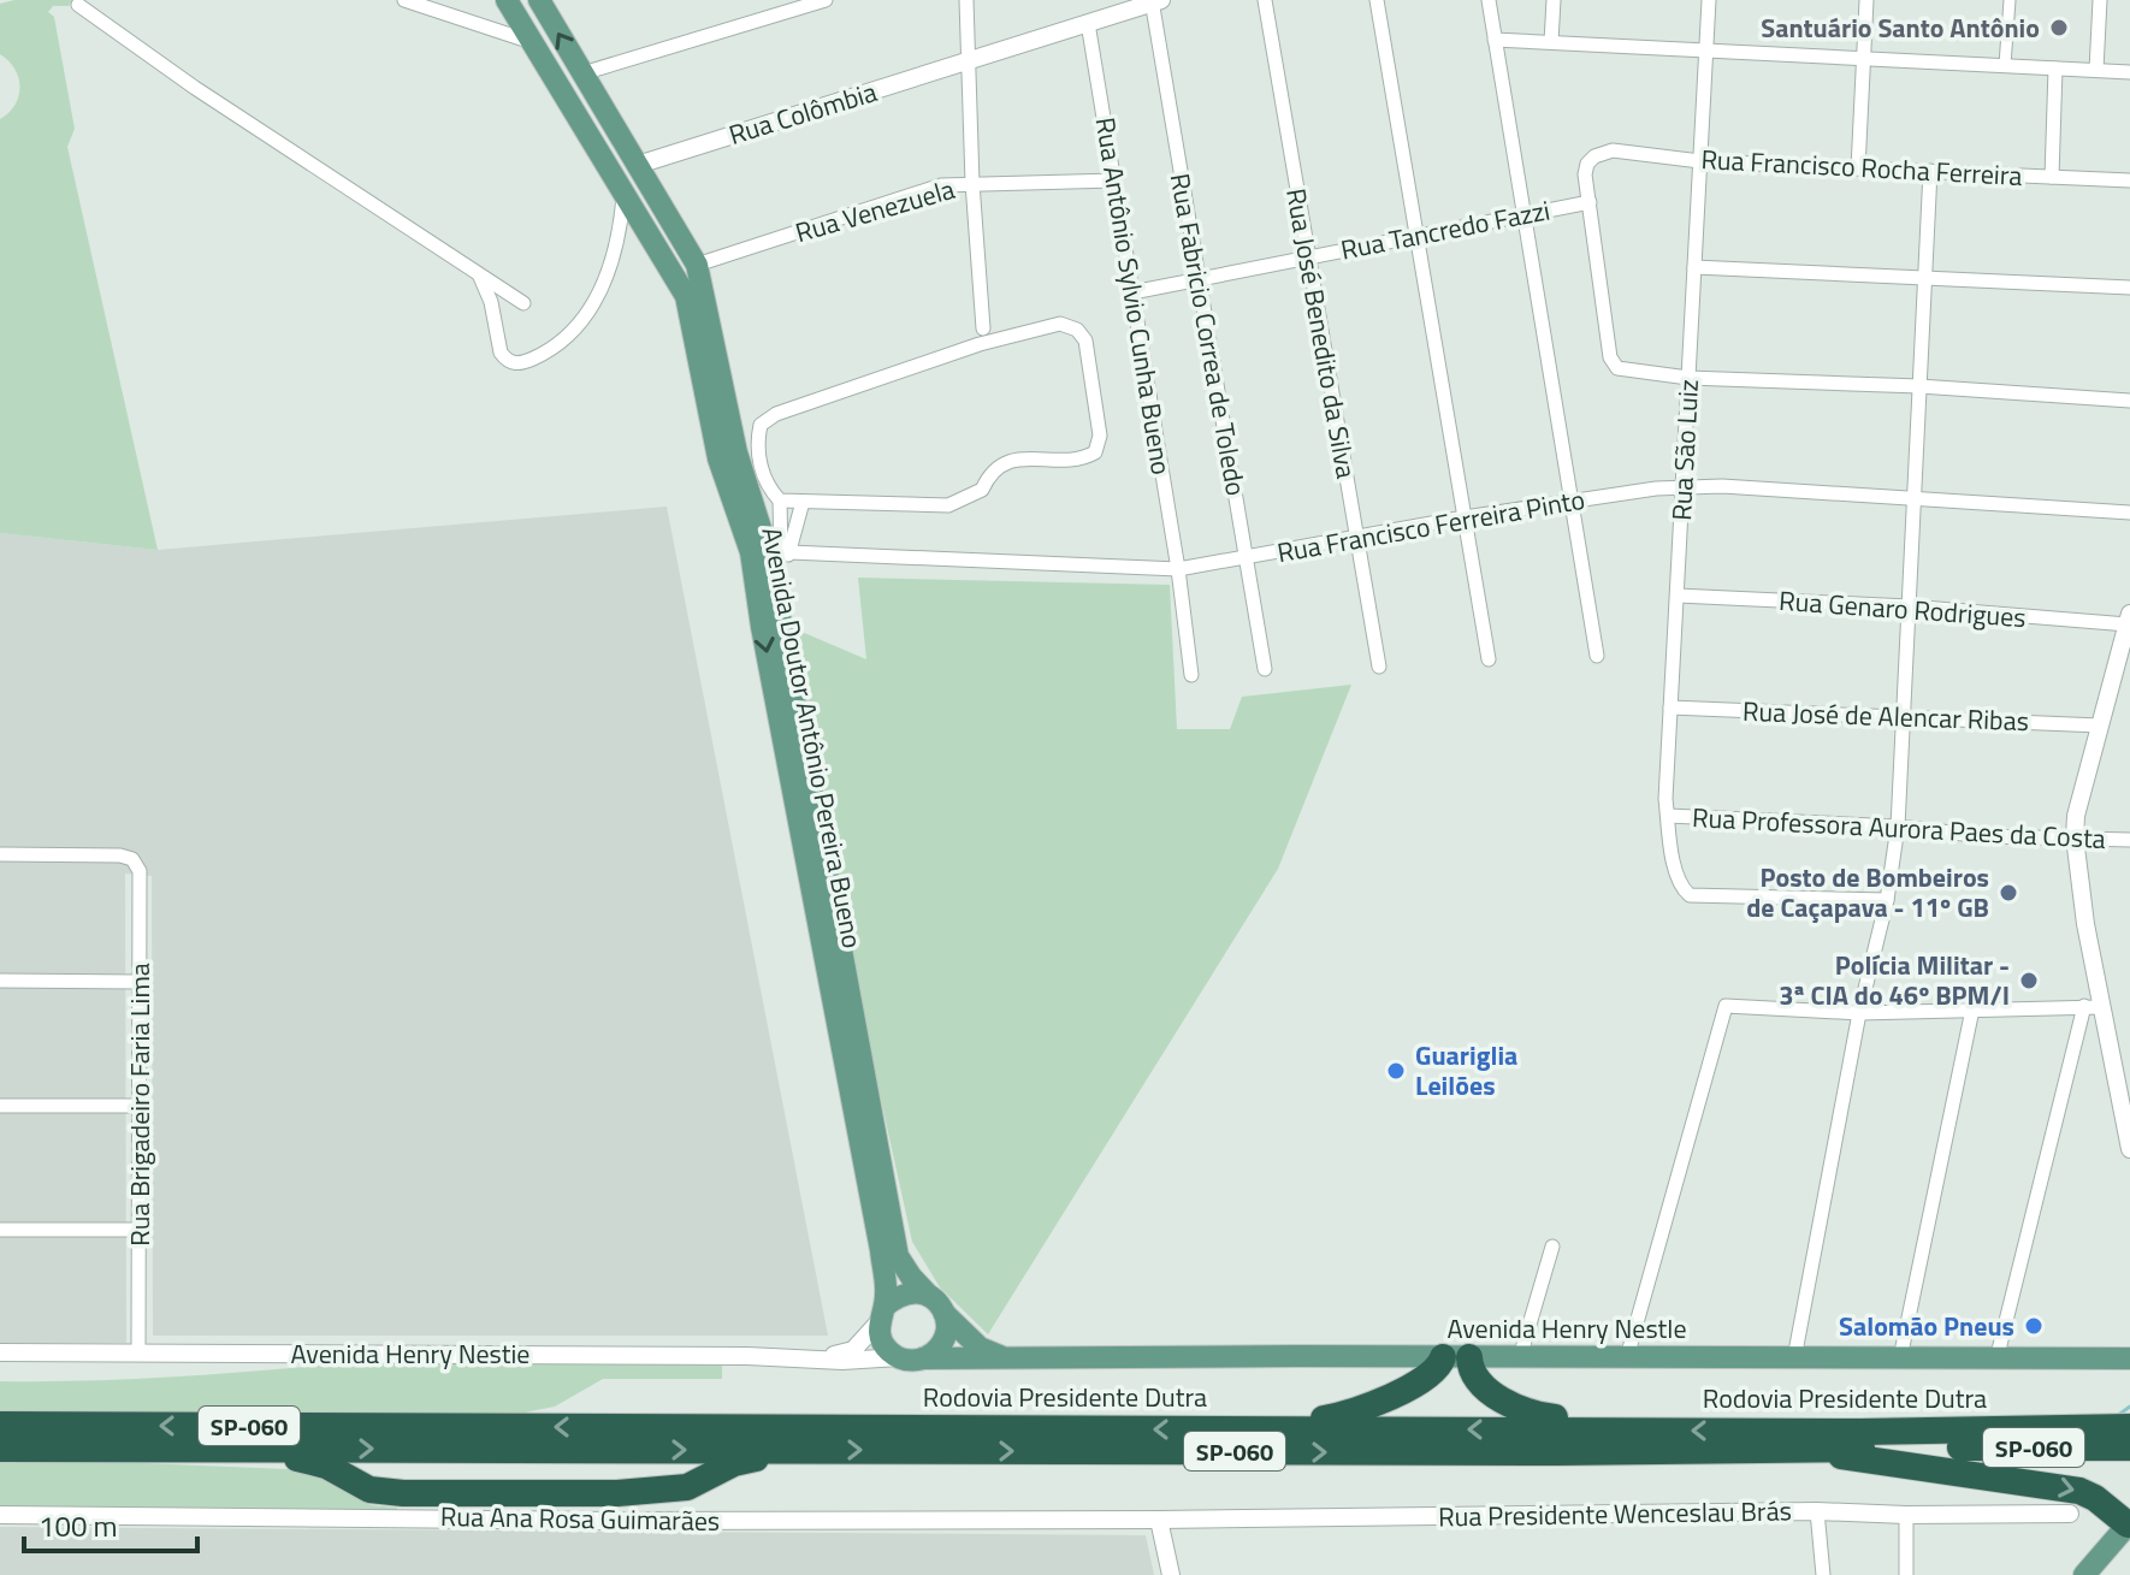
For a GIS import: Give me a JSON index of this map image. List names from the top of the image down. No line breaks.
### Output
{"streets":{"highway":["Rodovia Presidente Dutra","SP-060"],"main road":["Avenida Doutor Antônio Pereira Bueno","Avenida Henry Nestle"],"street":["Rua Colômbia","Rua Francisco Rocha Ferreira","Rua Venezuela","Rua Tancredo Fazzi","Rua Antônio Sylvio Cunha Bueno","Rua José Benedito da Silva","Rua Fabricio Correa de Toledo","Rua São Luiz","Rua Francisco Ferreira Pinto","Rua Genaro Rodrigues","Rua José de Alencar Ribas","Rua Professora Aurora Paes da Costa","Rua Brigadeiro Faria Lima","Avenida Henry Nestie","Rua Presidente Wenceslau Brás","Rua Ana Rosa Guimarães"]},"crossings":[["Rua Colômbia","Rua Antônio Sylvio Cunha Bueno"],["Rua Colômbia","Rua Fabricio Correa de Toledo"],["Rua Colômbia","Avenida Doutor Antônio Pereira Bueno"],["Rua Francisco Rocha Ferreira","Rua Tancredo Fazzi"],["Rua Francisco Rocha Ferreira","Rua São Luiz"],["Rua Venezuela","Rua Antônio Sylvio Cunha Bueno"],["Rua Venezuela","Avenida Doutor Antônio Pereira Bueno"],["Rua Tancredo Fazzi","Rua Antônio Sylvio Cunha Bueno"],["Rua Tancredo Fazzi","Rua José Benedito da Silva"],["Rua Tancredo Fazzi","Rua Fabricio Correa de Toledo"],["Rua Antônio Sylvio Cunha Bueno","Rua Francisco Ferreira Pinto"],["Rua José Benedito da Silva","Rua Francisco Ferreira Pinto"],["Rua Fabricio Correa de Toledo","Rua Francisco Ferreira Pinto"],["Rua São Luiz","Rua Francisco Ferreira Pinto"],["Rua São Luiz","Rua Genaro Rodrigues"],["Rua São Luiz","Rua José de Alencar Ribas"],["Rua São Luiz","Rua Professora Aurora Paes da Costa"],["Rua Francisco Ferreira Pinto","Avenida Doutor Antônio Pereira Bueno"],["Avenida Doutor Antônio Pereira Bueno","Avenida Henry Nestle"],["Avenida Doutor Antônio Pereira Bueno","Avenida Henry Nestie"],["Rua Brigadeiro Faria Lima","Avenida Henry Nestie"],["Avenida Henry Nestle","Avenida Henry Nestie"],["Rua Presidente Wenceslau Brás","Rua Ana Rosa Guimarães"]],"places":["Santuário Santo Antônio","Posto de Bombeiros de Caçapava - 11º GB","Polícia Militar - 3ª CIA do 46º BPM/I","Guariglia Leilões","Salomão Pneus"],"scale_bar":"100 m"}
